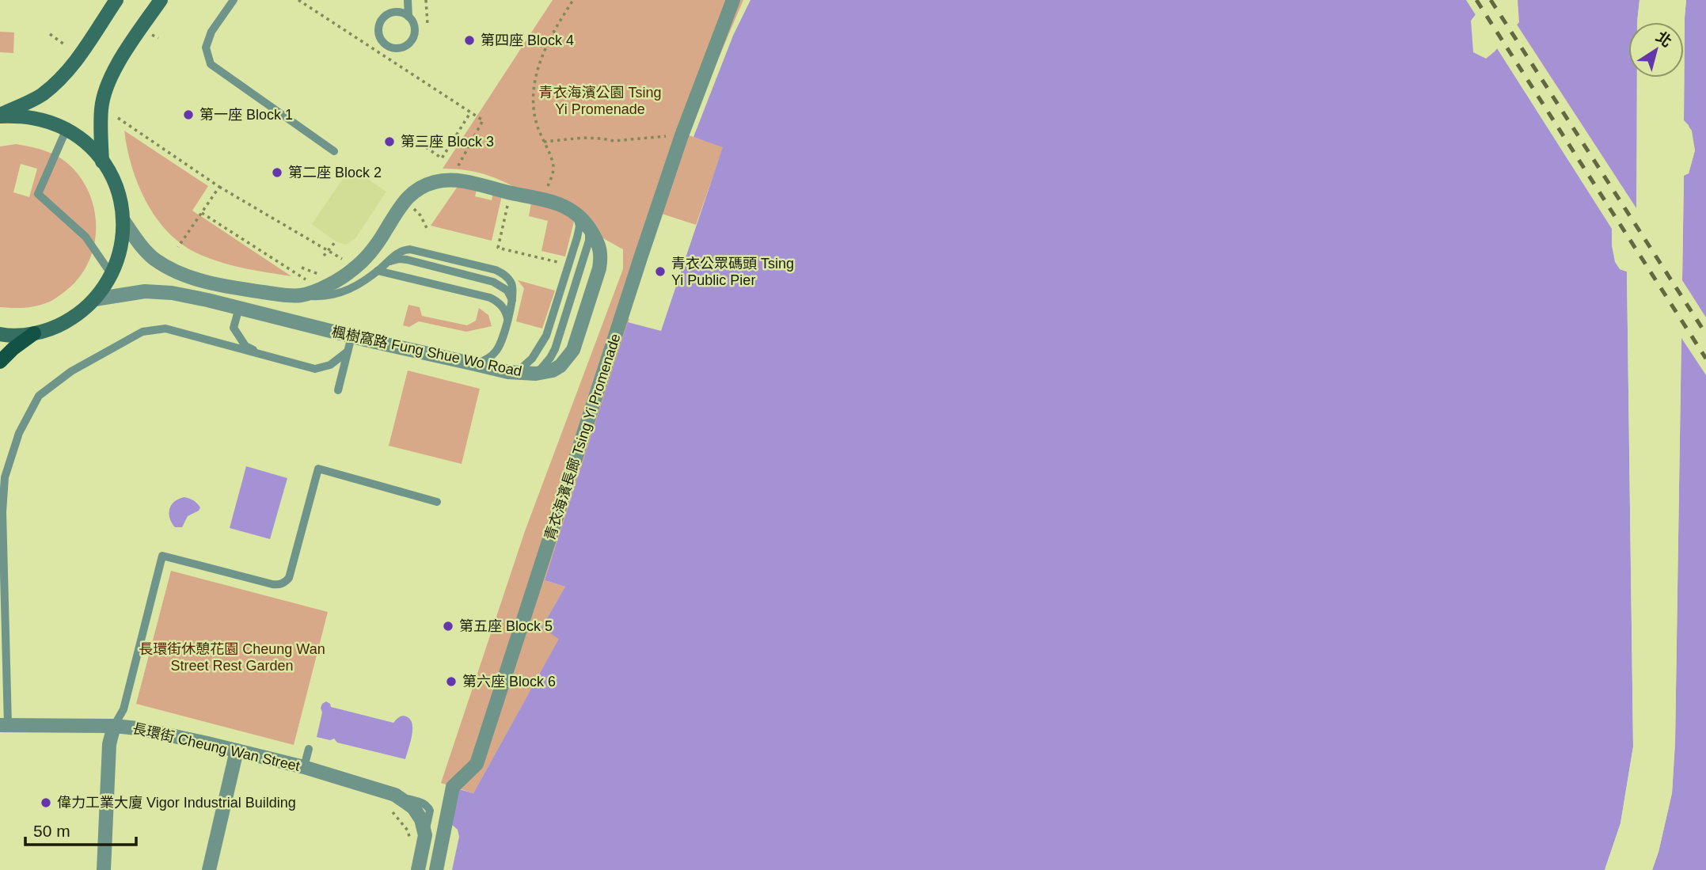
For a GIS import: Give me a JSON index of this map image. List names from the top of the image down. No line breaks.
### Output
{"streets":{"street":["楓樹窩路 Fung Shue Wo Road","青衣海濱長廊 Tsing Yi Promenade","長環街 Cheung Wan Street"]},"parks":["青衣海濱公園 Tsing Yi Promenade","長環街休憩花園 Cheung Wan Street Rest Garden"],"places":["第四座 Block 4","第一座 Block 1","第三座 Block 3","第二座 Block 2","青衣公眾碼頭 Tsing Yi Public Pier","第五座 Block 5","第六座 Block 6","偉力工業大廈 Vigor Industrial Building"],"scale_bar":"50 m","north":"top right"}
